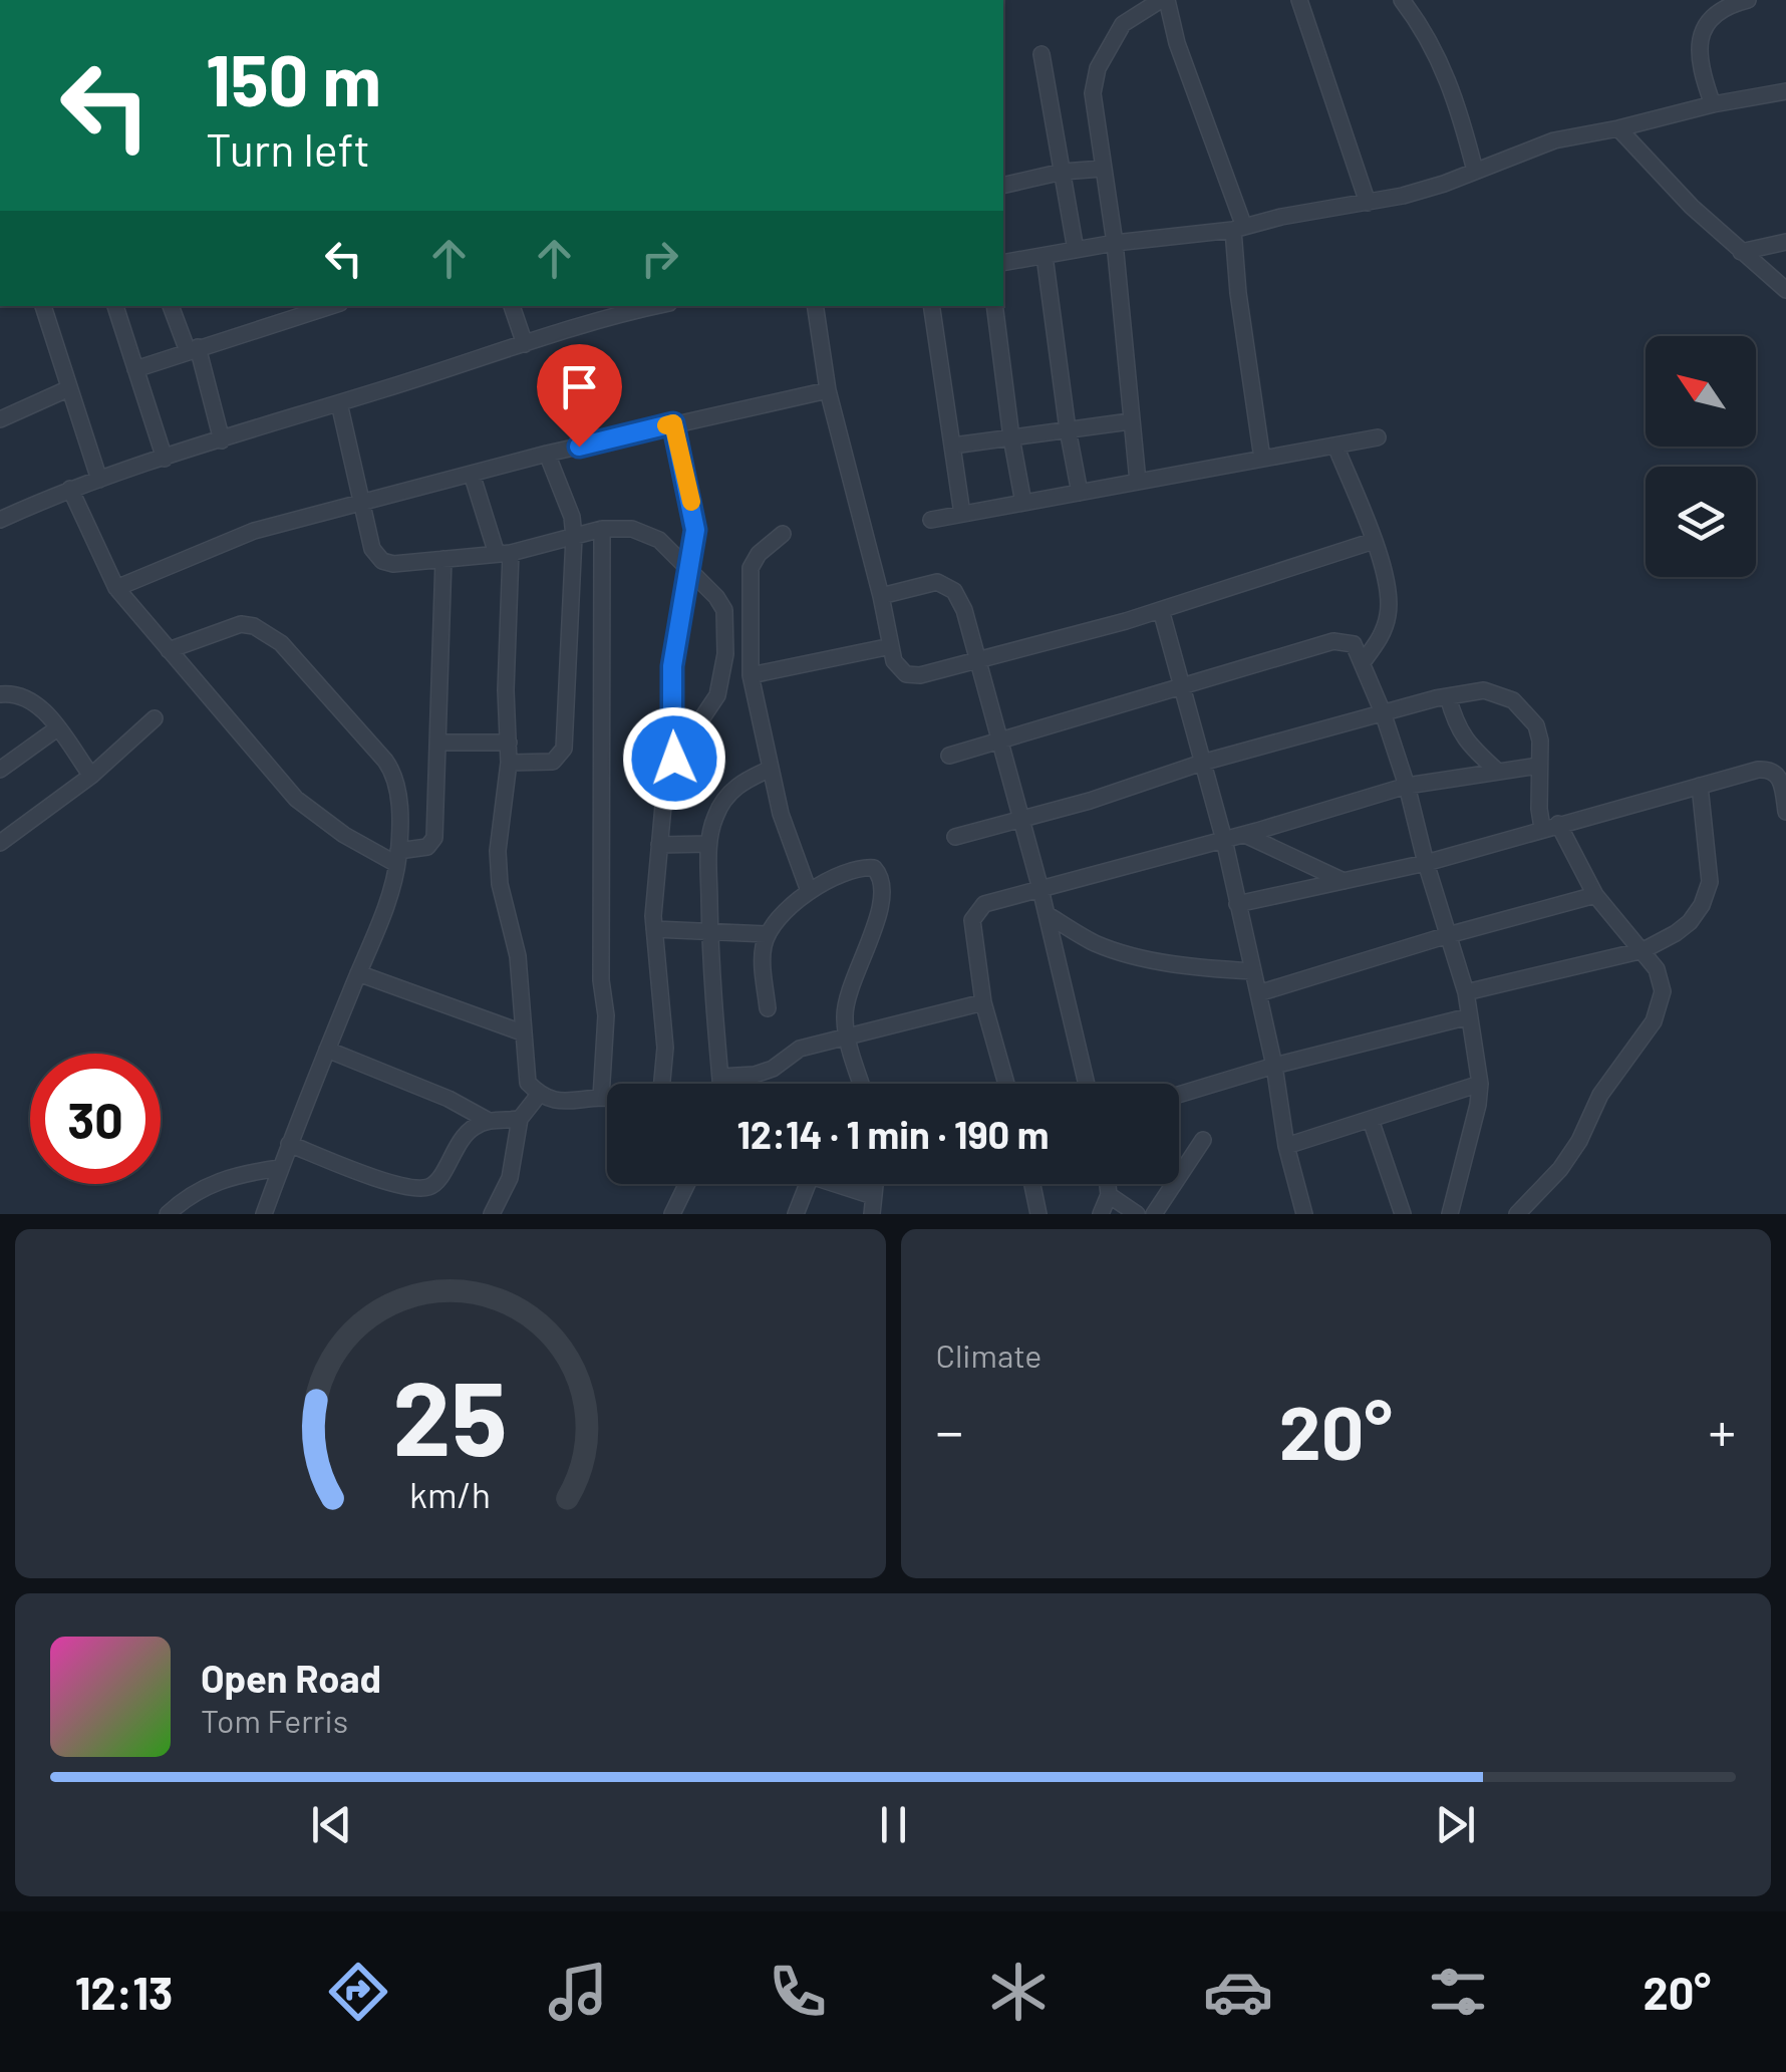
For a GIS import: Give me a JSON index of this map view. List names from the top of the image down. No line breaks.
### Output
{"north":"top left","page":{"turn":["150 m","Turn left"],"limit":"30","trip":"12:14 · 1 min · 190 m","tile":"Climate","heat":["−","20°","+"],"song":["Open Road","Tom Ferris"],"tabs":["12:13","20°"],"gauge":["25","km/h"]}}
